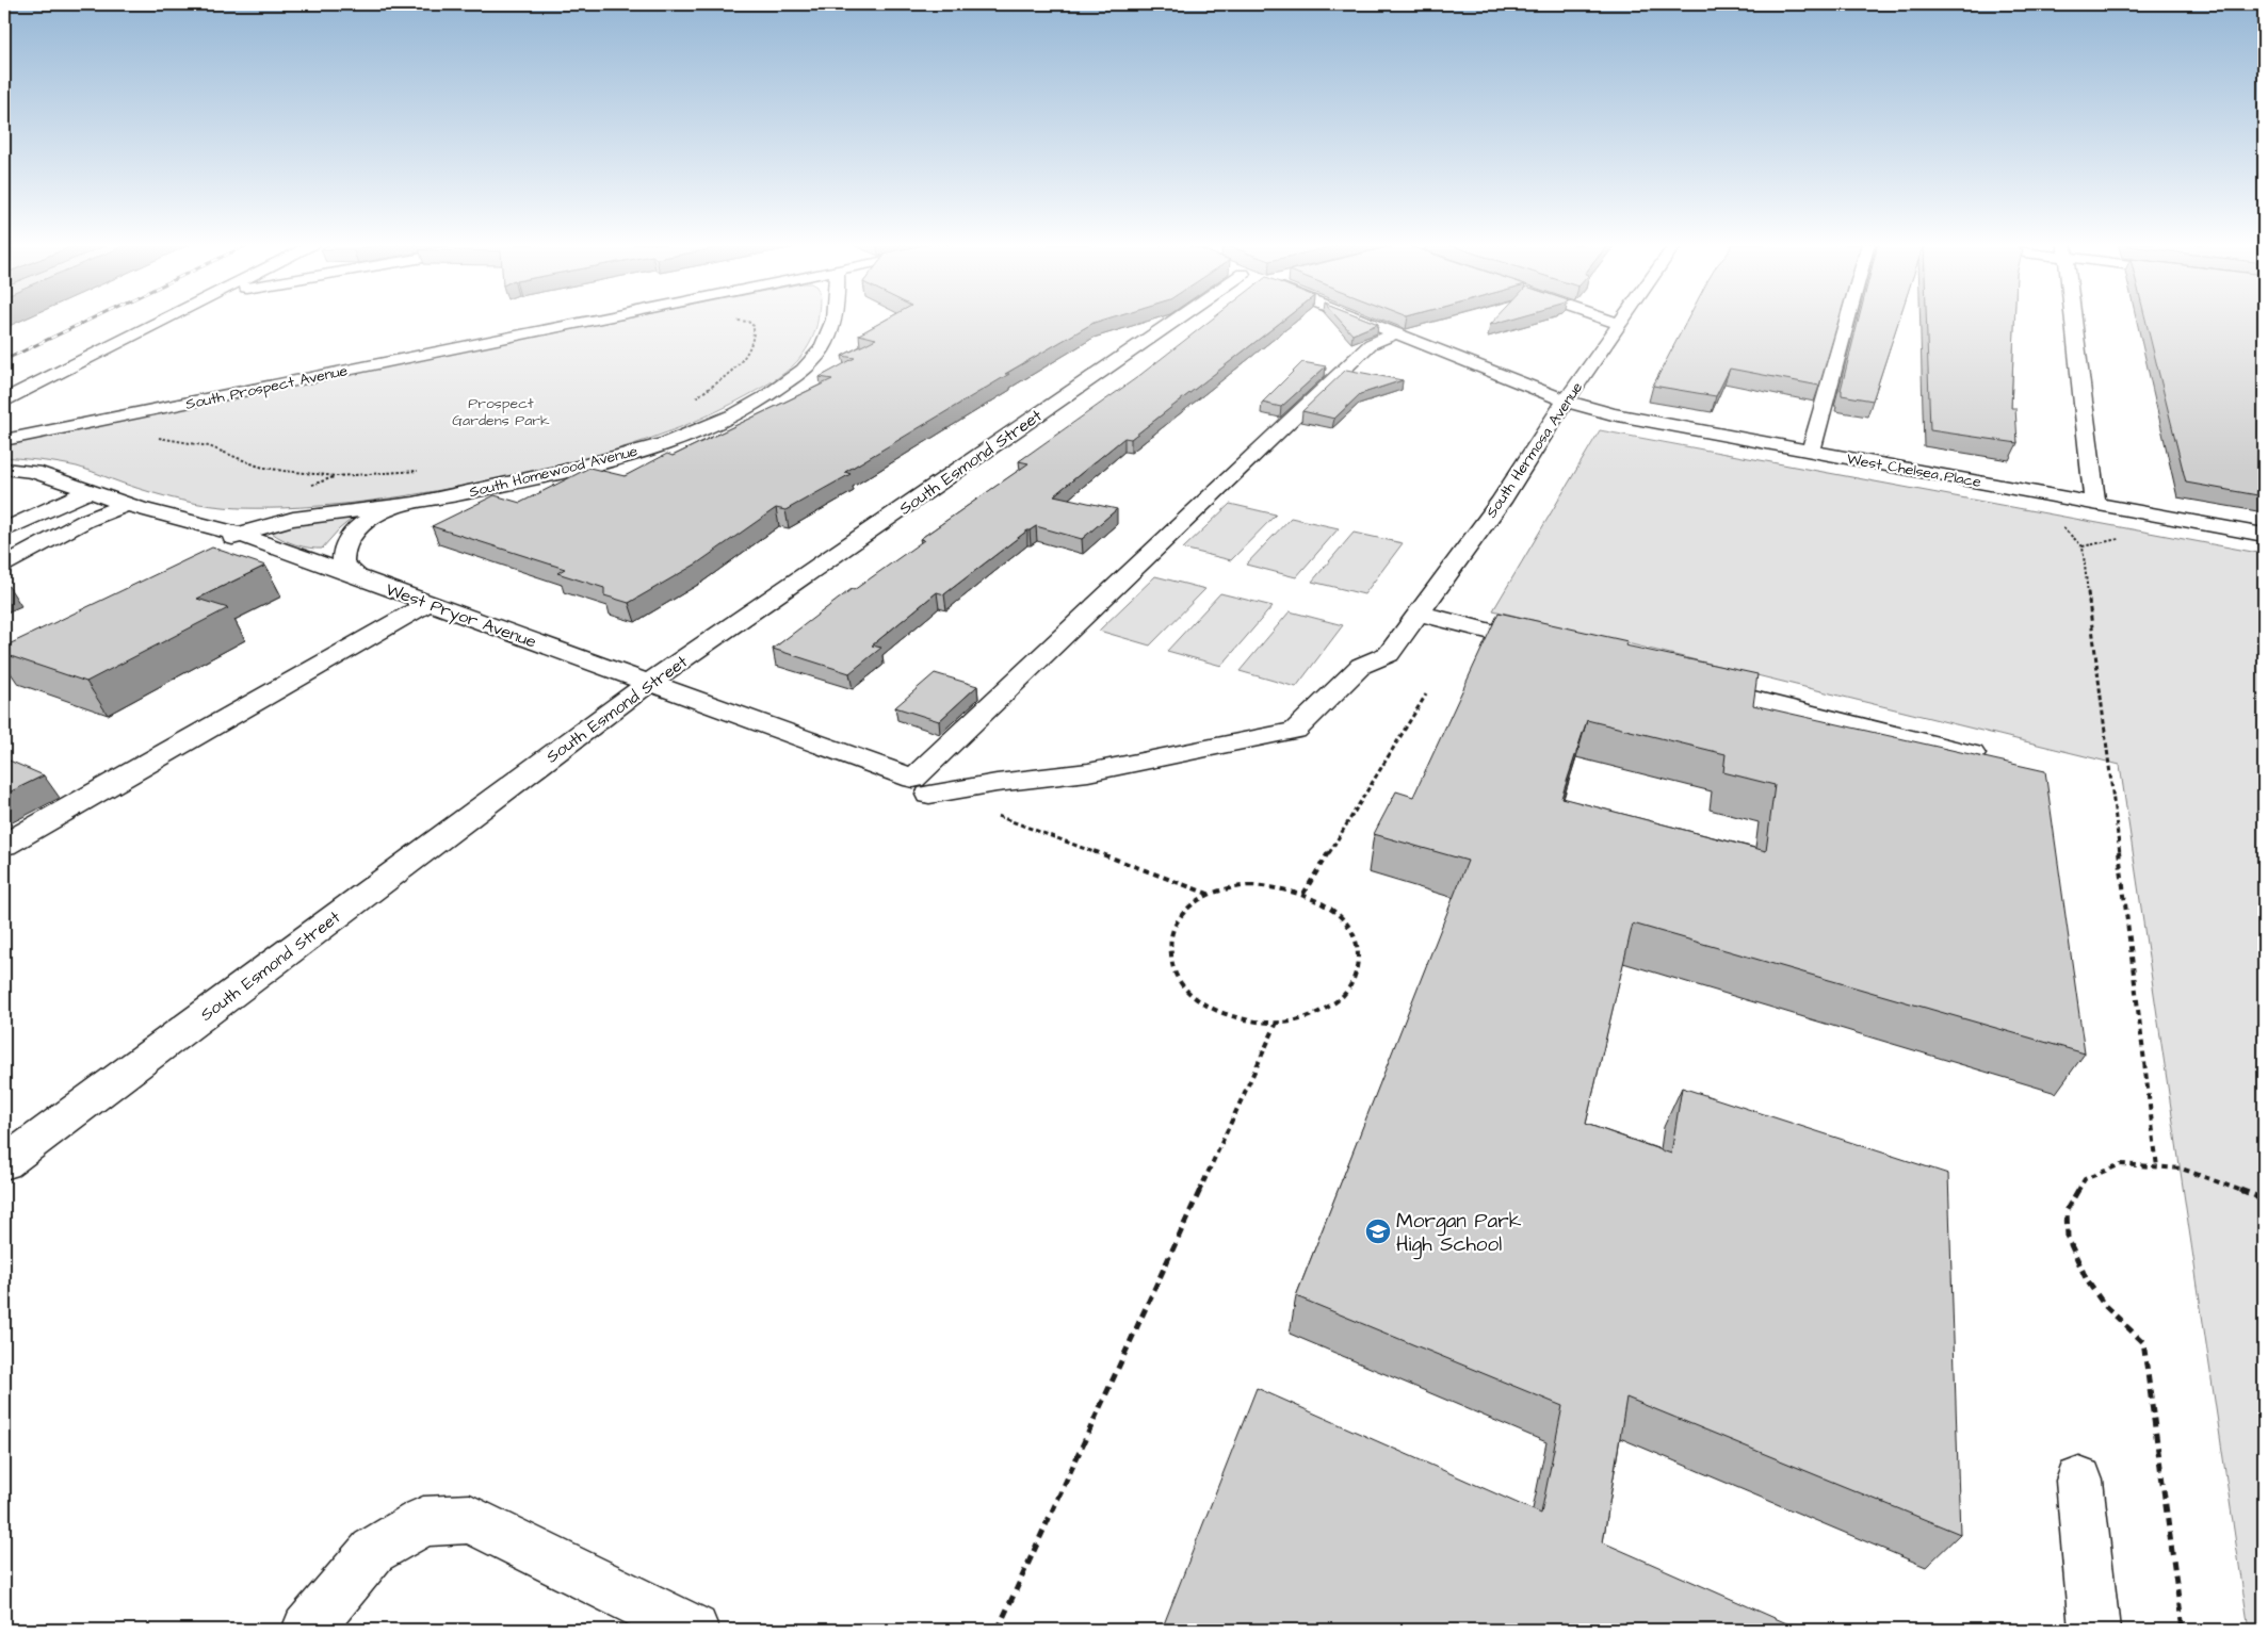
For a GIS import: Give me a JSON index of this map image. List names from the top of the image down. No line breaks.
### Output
{"streets":{"street":["South Prospect Avenue","South Hermosa Avenue","South Esmond Street","West Chelsea Place","South Homewood Avenue","West Pryor Avenue"]},"crossings":[["South Hermosa Avenue","West Chelsea Place"],["South Hermosa Avenue","West Pryor Avenue"],["South Esmond Street","West Pryor Avenue"],["South Homewood Avenue","West Pryor Avenue"]],"parks":["Prospect Gardens Park"],"places":{"school or university":["Morgan Park High School"]}}
